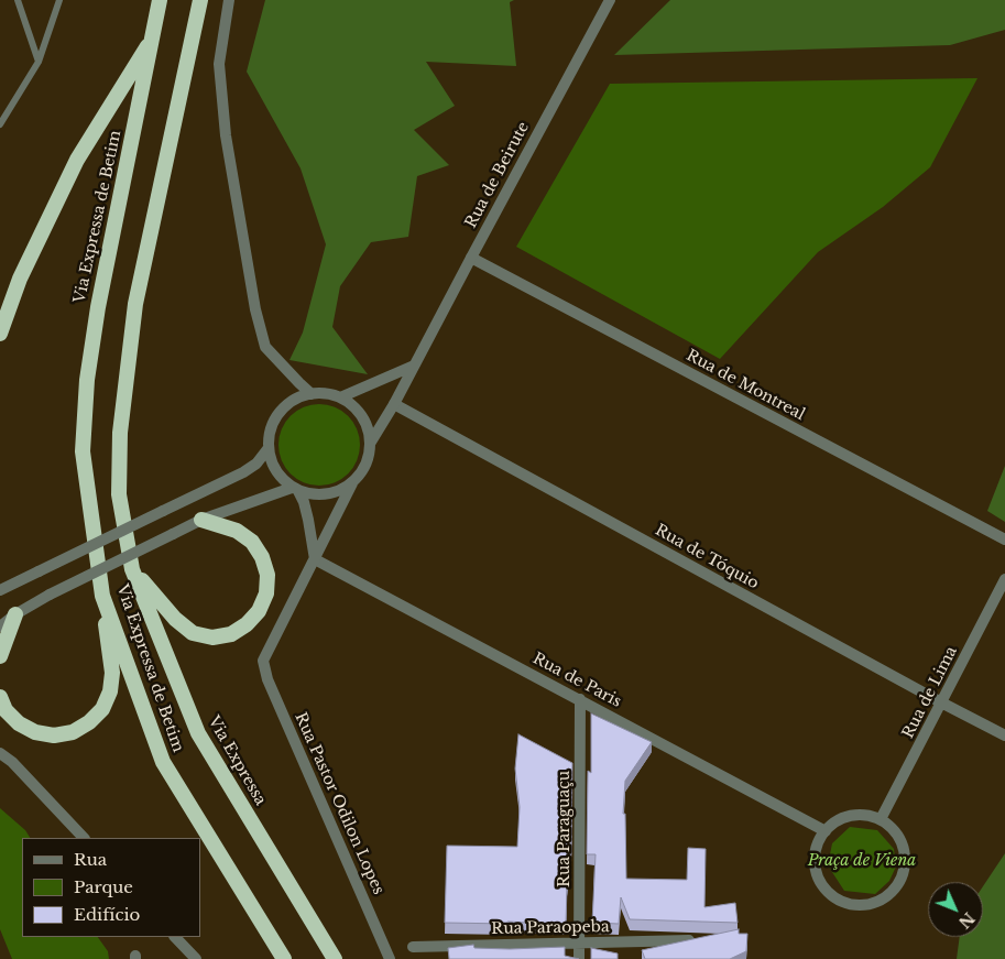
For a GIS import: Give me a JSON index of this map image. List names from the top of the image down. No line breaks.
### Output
{"streets":{"highway":["Via Expressa de Betim","Via Expressa"],"street":["Rua de Beirute","Rua de Montreal","Rua de Tóquio","Rua de Paris","Rua de Lima","Rua Pastor Odilon Lopes","Rua Paraguaçu","Rua Paraopeba"]},"crossings":[["Rua de Beirute","Rua de Montreal"],["Rua de Beirute","Rua de Tóquio"],["Via Expressa de Betim","Via Expressa"],["Rua de Tóquio","Rua de Lima"],["Rua de Paris","Rua de Lima"],["Rua de Paris","Rua Pastor Odilon Lopes"],["Rua de Paris","Rua Paraguaçu"],["Rua Paraguaçu","Rua Paraopeba"]],"parks":["Praça de Viena"],"legend":["Rua","Parque","Edifício"],"north":"bottom right"}
